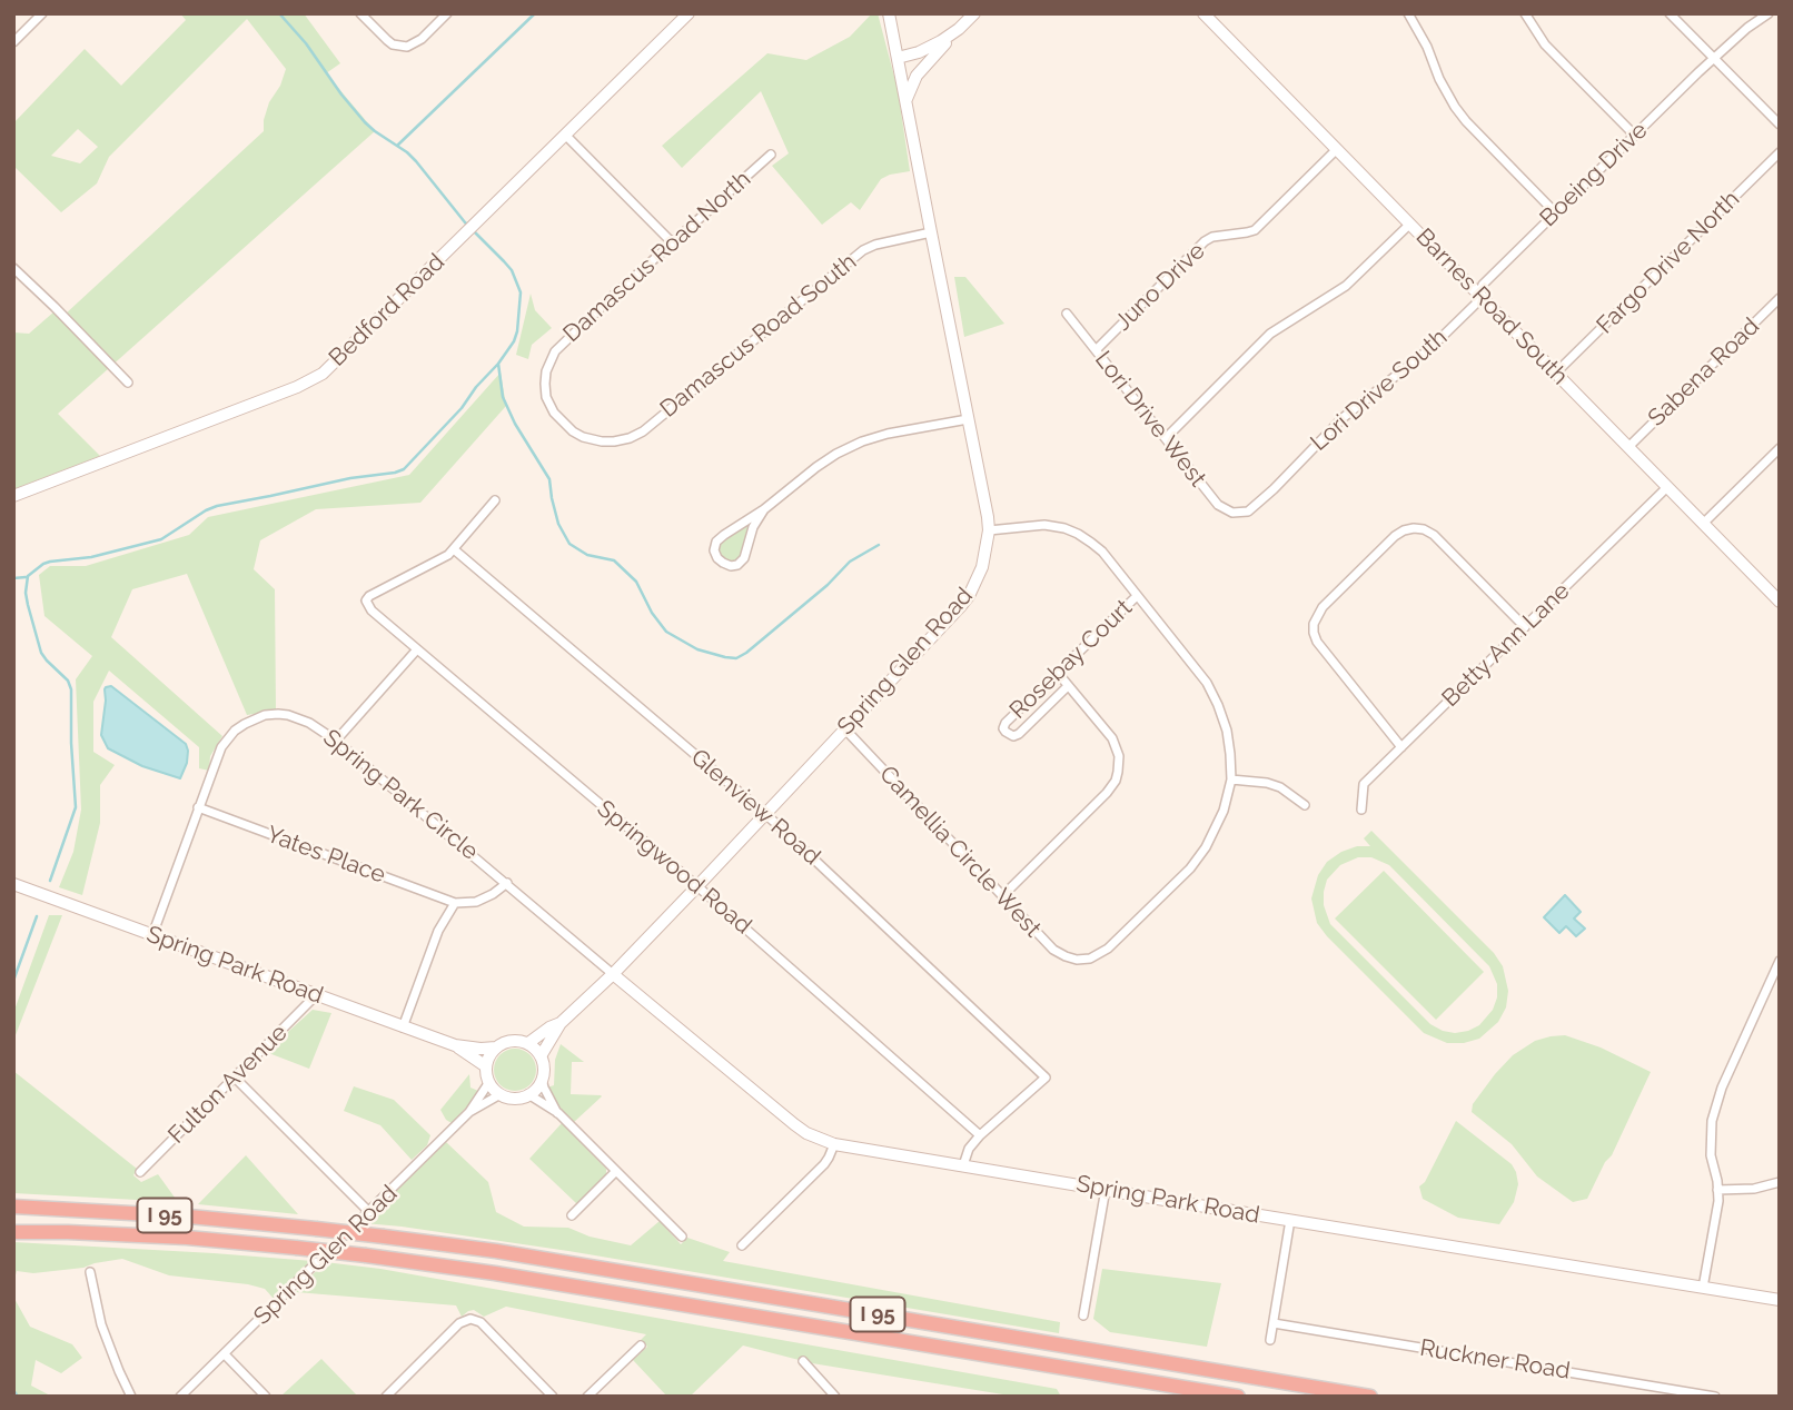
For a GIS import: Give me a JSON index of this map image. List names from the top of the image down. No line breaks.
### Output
{"streets":{"highway":["I 95"],"street":["Boeing Drive","Damascus Road North","Fargo Drive North","Juno Drive","Barnes Road South","Bedford Road","Damascus Road South","Sabena Road","Lori Drive South","Lori Drive West","Betty Ann Lane","Rosebay Court","Spring Glen Road","Spring Park Circle","Glenview Road","Camellia Circle West","Yates Place","Springwood Road","Spring Park Road","Fulton Avenue","Ruckner Road"]},"crossings":[["Boeing Drive","Barnes Road South"],["Boeing Drive","Lori Drive South"],["Damascus Road North","Damascus Road South"],["Fargo Drive North","Barnes Road South"],["Juno Drive","Barnes Road South"],["Juno Drive","Lori Drive West"],["Barnes Road South","Sabena Road"],["Barnes Road South","Lori Drive South"],["Barnes Road South","Betty Ann Lane"],["Damascus Road South","Spring Glen Road"],["Lori Drive South","Lori Drive West"],["Spring Glen Road","Spring Park Circle"],["Spring Glen Road","Glenview Road"],["Spring Glen Road","Camellia Circle West"],["Spring Glen Road","Springwood Road"],["Spring Glen Road","Spring Park Road"],["Spring Park Circle","Yates Place"],["Spring Park Circle","Spring Park Road"],["Glenview Road","Springwood Road"],["Spring Park Road","Fulton Avenue"]]}
